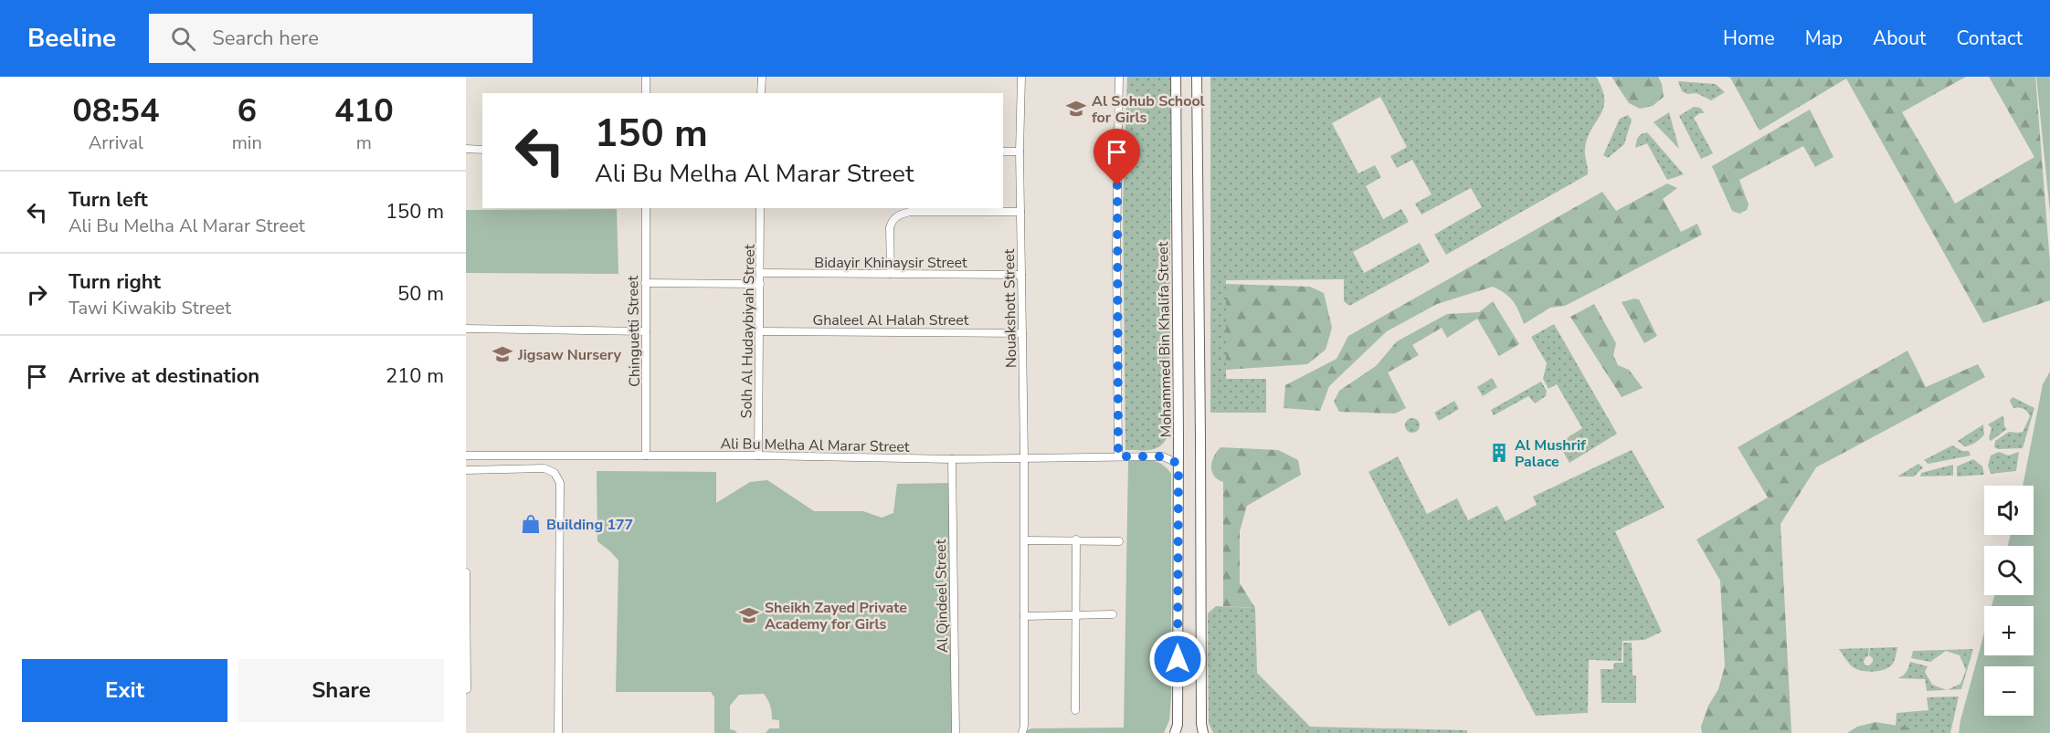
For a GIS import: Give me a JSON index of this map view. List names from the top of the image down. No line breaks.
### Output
{"streets":{"main road":["Mohammed Bin Khalifa Street"],"street":["Bidayir Khinaysir Street","Nouakshott Street","Ghaleel Al Halah Street","Chinguetti Street","Solh Al Hudaybiyah Street","Ali Bu Melha Al Marar Street","Al Qindeel Street"]},"crossings":[["Bidayir Khinaysir Street","Nouakshott Street"],["Bidayir Khinaysir Street","Solh Al Hudaybiyah Street"],["Nouakshott Street","Ghaleel Al Halah Street"],["Nouakshott Street","Ali Bu Melha Al Marar Street"],["Ghaleel Al Halah Street","Solh Al Hudaybiyah Street"],["Chinguetti Street","Ali Bu Melha Al Marar Street"],["Solh Al Hudaybiyah Street","Ali Bu Melha Al Marar Street"],["Mohammed Bin Khalifa Street","Ali Bu Melha Al Marar Street"],["Ali Bu Melha Al Marar Street","Al Qindeel Street"]],"places":{"school or university":["Al Sohub School for Girls","Jigsaw Nursery","Sheikh Zayed Private Academy for Girls"],"building":["Al Mushrif Palace"],"shop":["Building 177"]},"page":{"header":"Beeline","search":"Search here","nav":["Home","Map","About","Contact"],"eta":["08:54","Arrival","6","min","410","m"],"turn":["150 m","Ali Bu Melha Al Marar Street"],"list":[{"name":"Turn left","note":"Ali Bu Melha Al Marar Street","value":"150 m"},{"name":"Turn right","note":"Tawi Kiwakib Street","value":"50 m"},{"name":"Arrive at destination","value":"210 m"}],"map_buttons":["+","−"],"buttons":["Exit","Share"]}}
